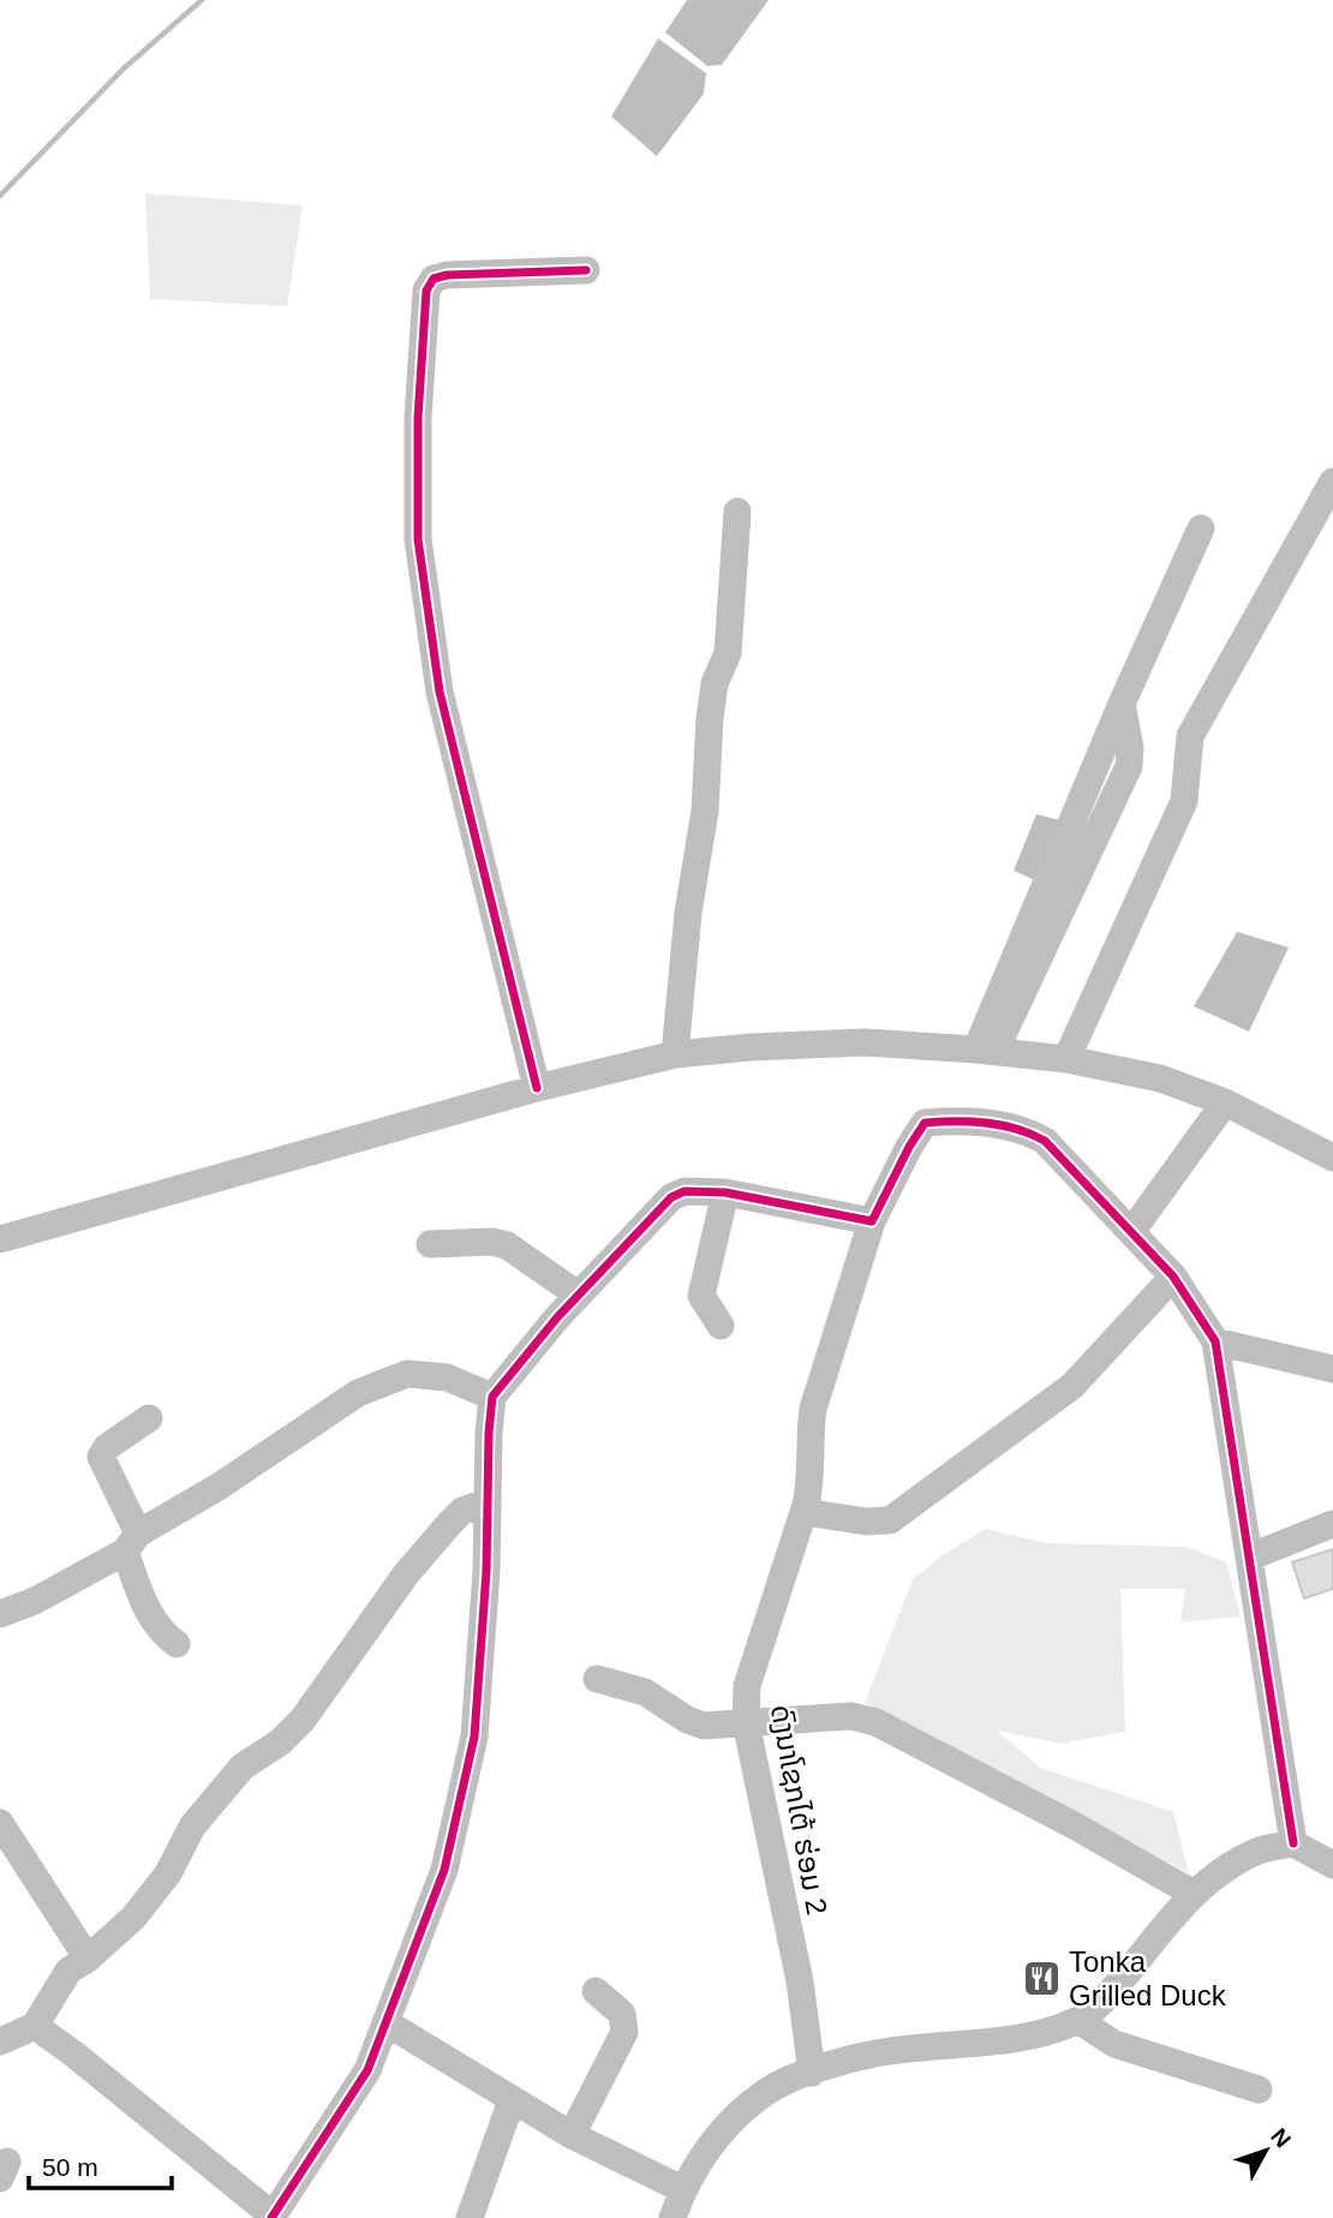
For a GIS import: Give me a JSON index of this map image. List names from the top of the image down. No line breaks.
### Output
{"streets":{"street":["ດົງນາໂຊກໄຕ້ ຮ່ອມ 2"]},"places":{"restaurant":["Tonka Grilled Duck"]},"scale_bar":"50 m","north":"top right"}
